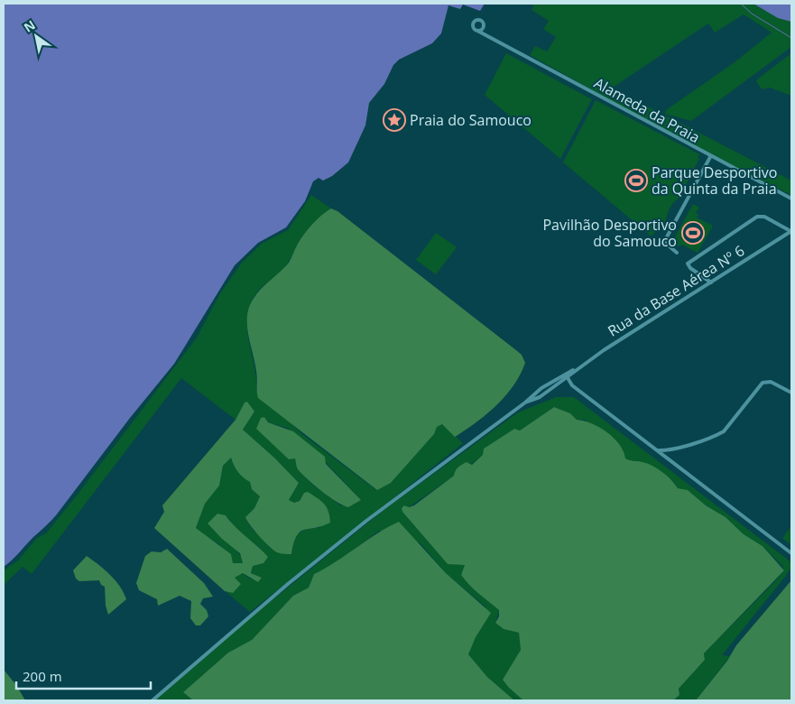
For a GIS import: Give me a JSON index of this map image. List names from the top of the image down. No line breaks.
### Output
{"streets":{"street":["Alameda da Praia","Rua da Base Aérea Nº 6"]},"places":{"place":["Praia do Samouco"],"sports":["Parque Desportivo da Quinta da Praia","Pavilhão Desportivo do Samouco"]},"scale_bar":"200 m","north":"top left"}
